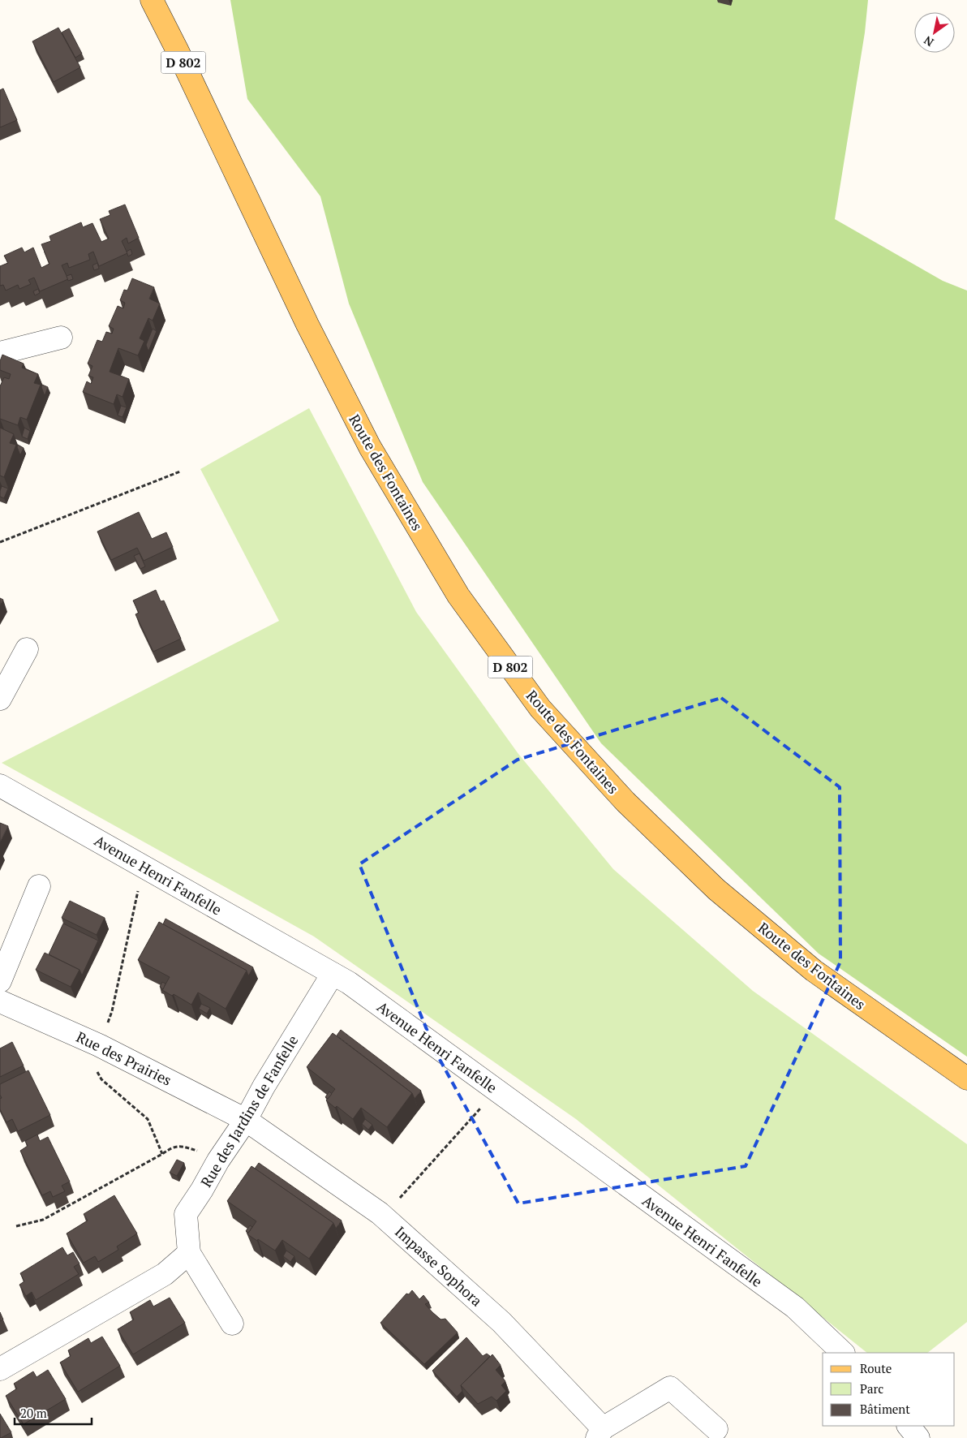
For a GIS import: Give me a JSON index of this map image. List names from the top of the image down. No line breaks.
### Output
{"streets":{"main road":["D 802","Route des Fontaines"],"street":["Avenue Henri Fanfelle","Rue des Prairies","Rue des Jardins de Fanfelle","Impasse Sophora"]},"crossings":[["Avenue Henri Fanfelle","Rue des Jardins de Fanfelle"],["Rue des Prairies","Rue des Jardins de Fanfelle"],["Rue des Prairies","Impasse Sophora"],["Rue des Jardins de Fanfelle","Impasse Sophora"]],"legend":["Route","Parc","Bâtiment"],"scale_bar":"20 m","north":"bottom left"}
